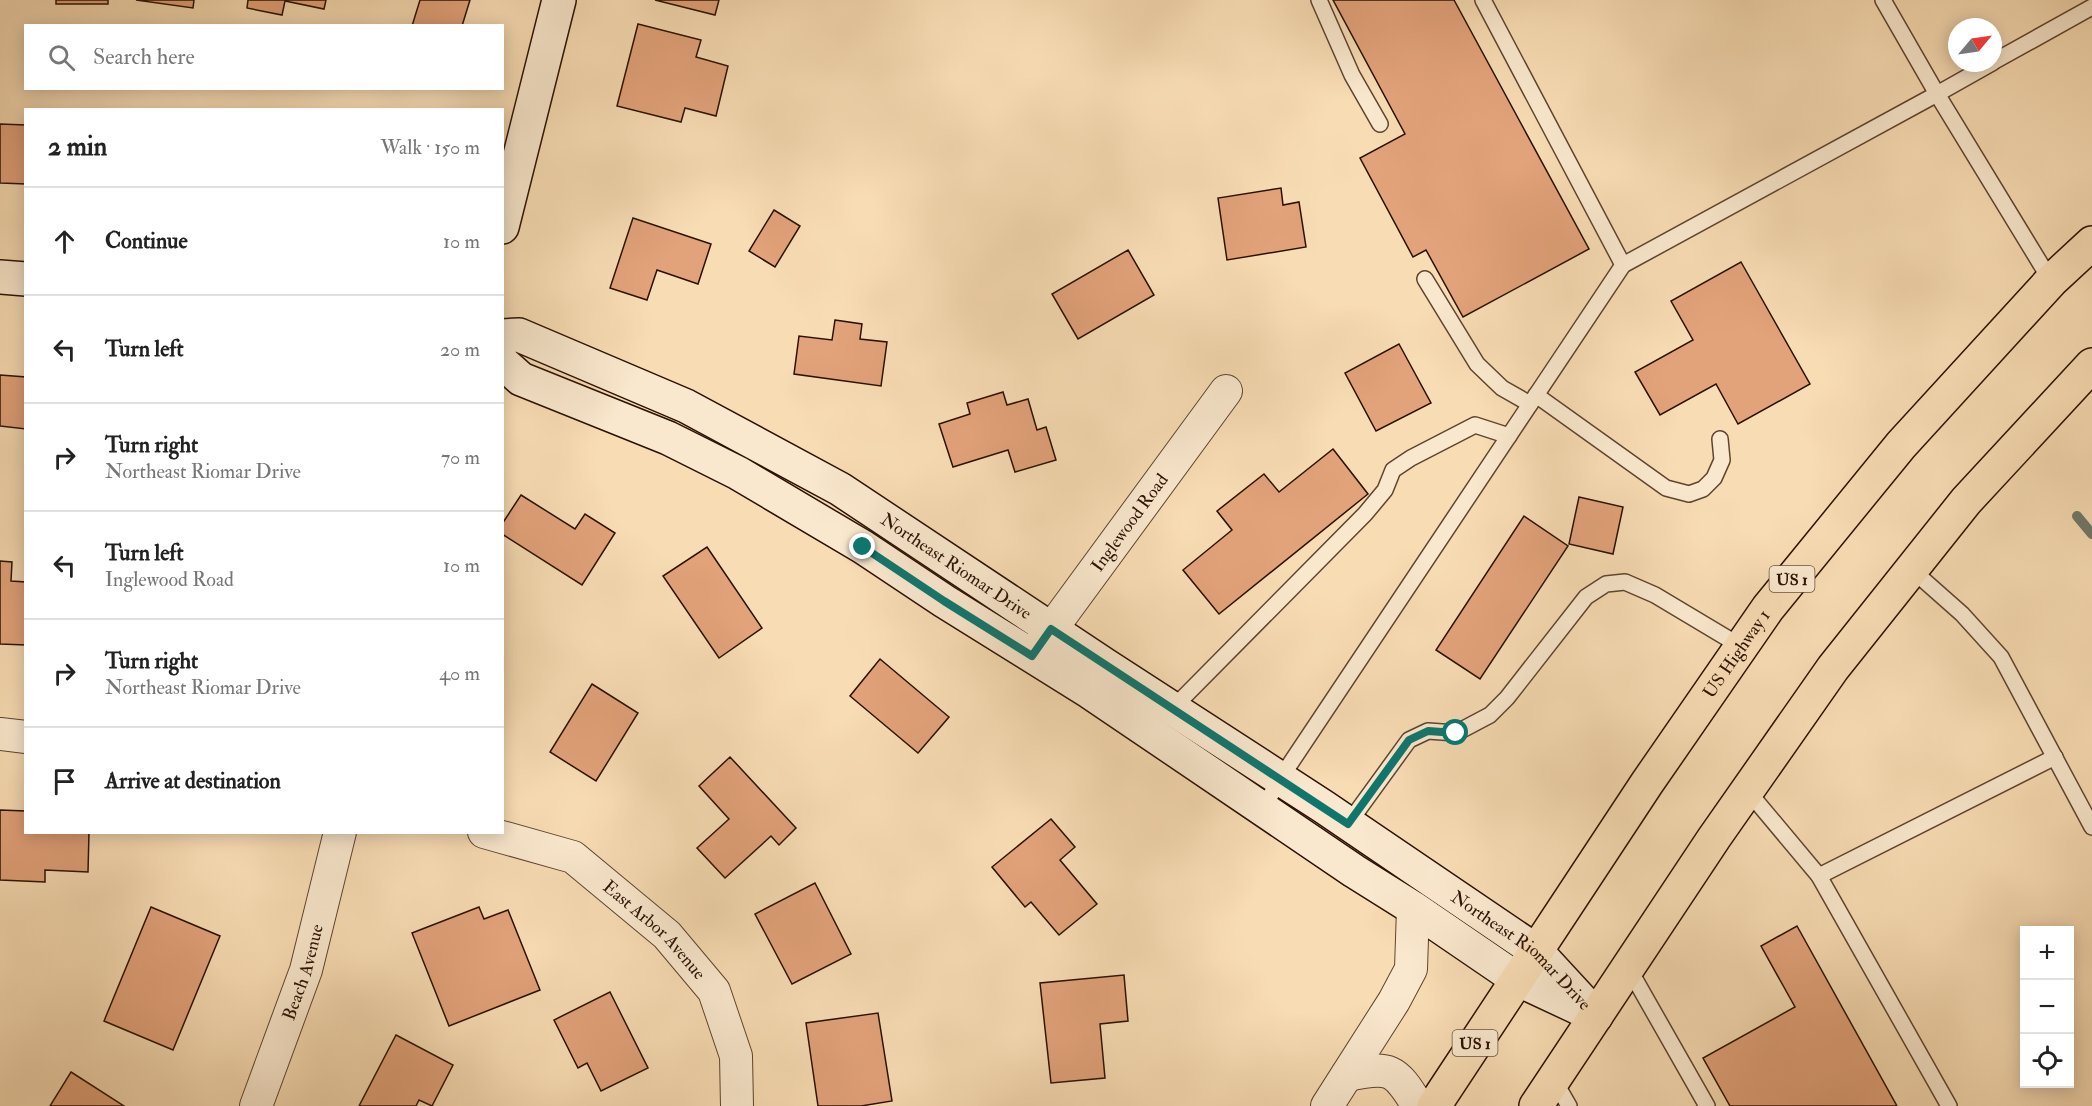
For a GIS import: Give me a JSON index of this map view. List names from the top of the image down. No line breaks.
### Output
{"streets":{"main road":["US 1","US Highway 1"],"street":["Inglewood Road","Northeast Riomar Drive","East Arbor Avenue","Beach Avenue"]},"crossings":[["Inglewood Road","Northeast Riomar Drive"],["Northeast Riomar Drive","US Highway 1"]],"north":"top right","page":{"search":"Search here","heading":["2 min","Walk · 150 m"],"list":[["Continue","10 m"],["Turn left","20 m"],["Turn right","Northeast Riomar Drive","70 m"],["Turn left","Inglewood Road","10 m"],["Turn right","Northeast Riomar Drive","40 m"],"Arrive at destination"],"map_buttons":["+","−"]}}
